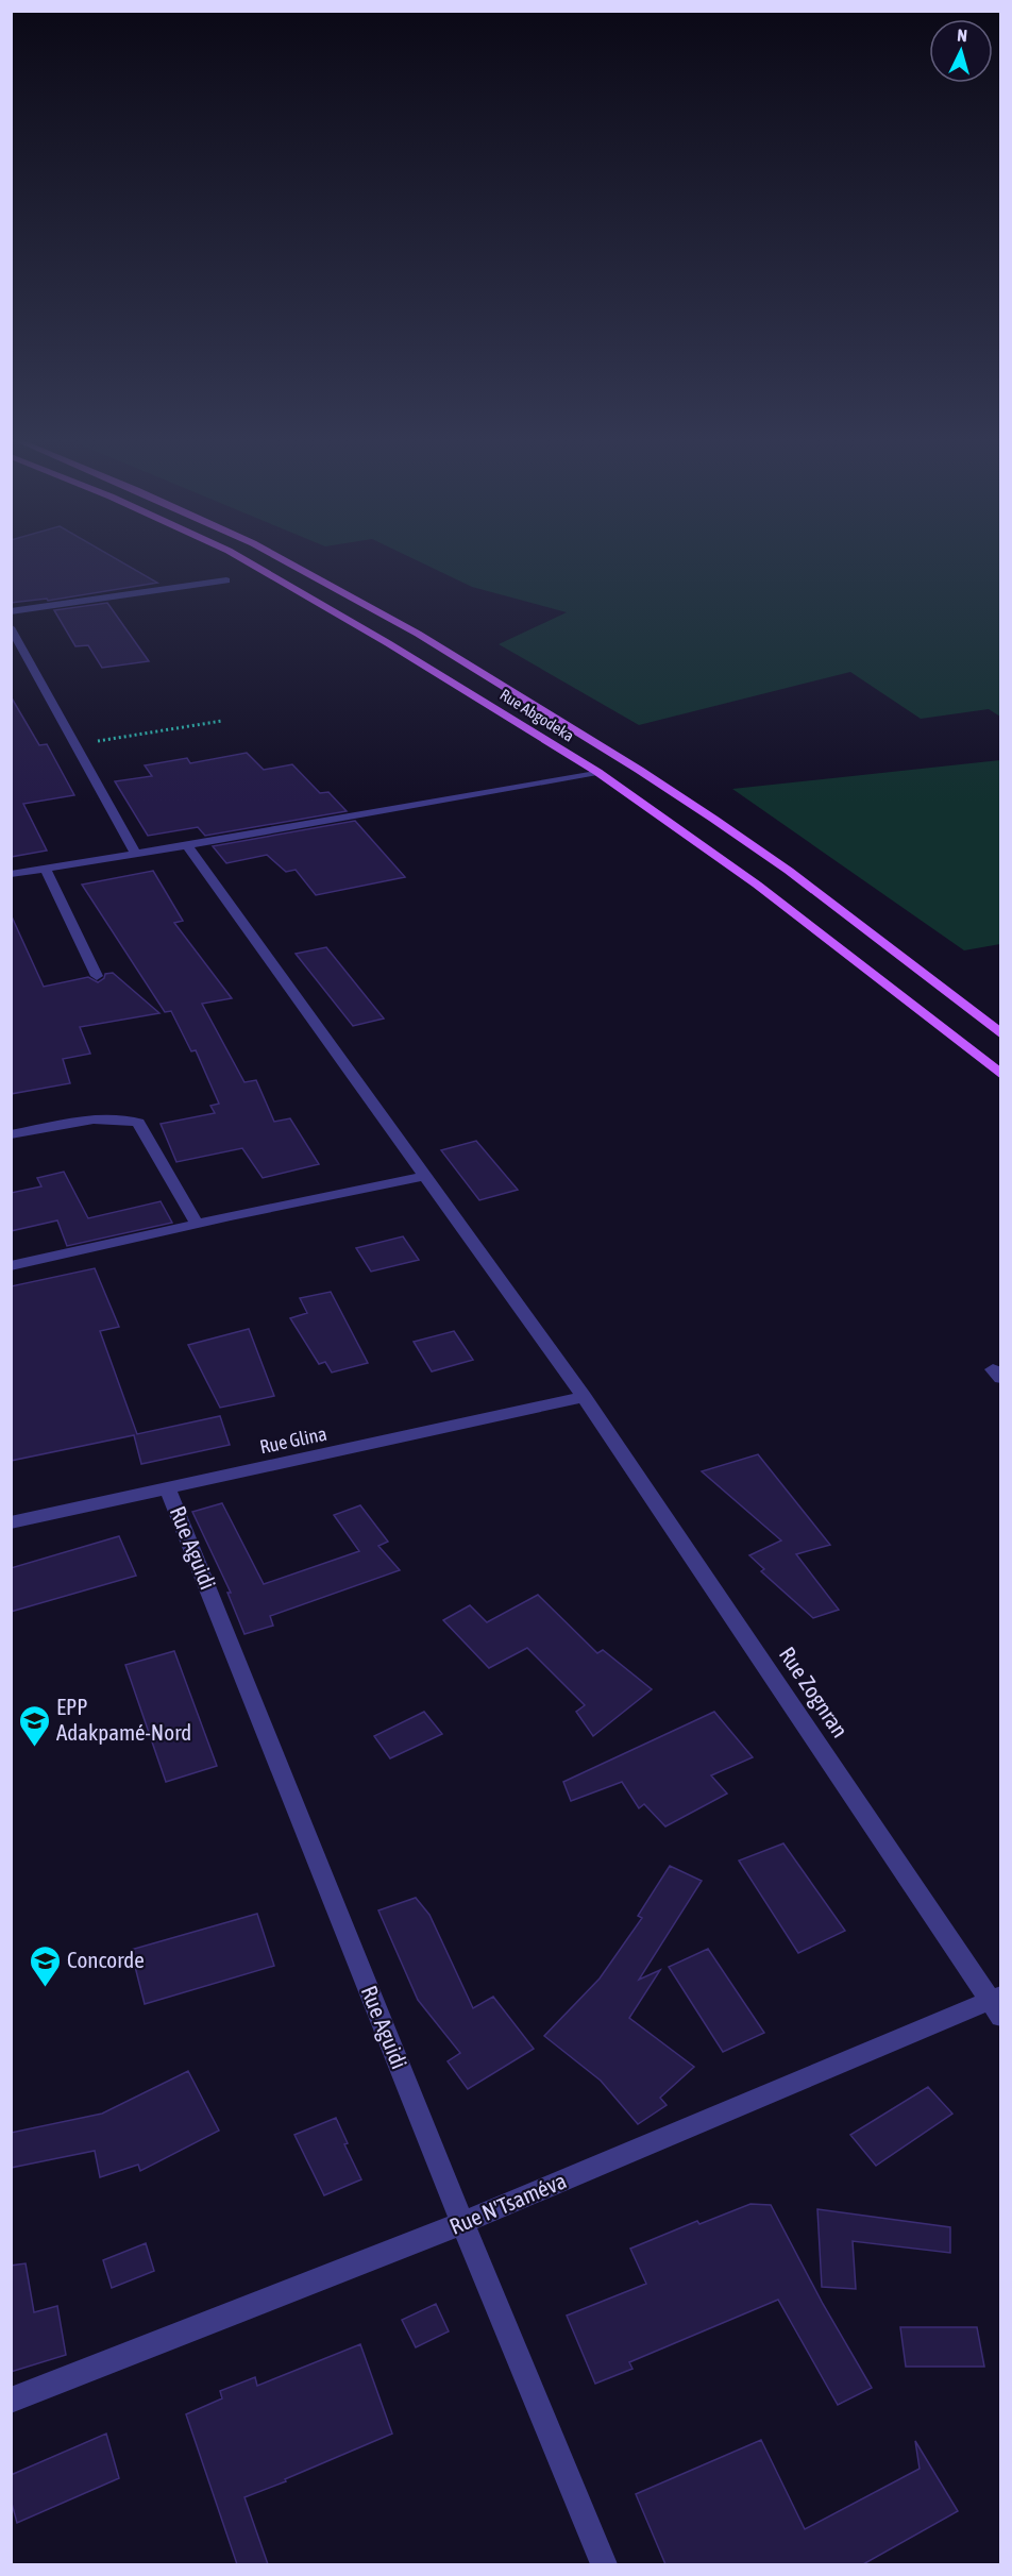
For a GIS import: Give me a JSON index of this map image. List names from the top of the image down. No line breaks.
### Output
{"streets":{"main road":["Rue Abgodeka"],"street":["Rue Glina","Rue Aguidi","Rue Zognran","Rue N'Tsaméva"]},"crossings":[["Rue Glina","Rue Aguidi"],["Rue Glina","Rue Zognran"],["Rue Aguidi","Rue N'Tsaméva"],["Rue Zognran","Rue N'Tsaméva"]],"places":{"school or university":["EPP Adakpamé-Nord","Concorde"]},"north":"top"}
